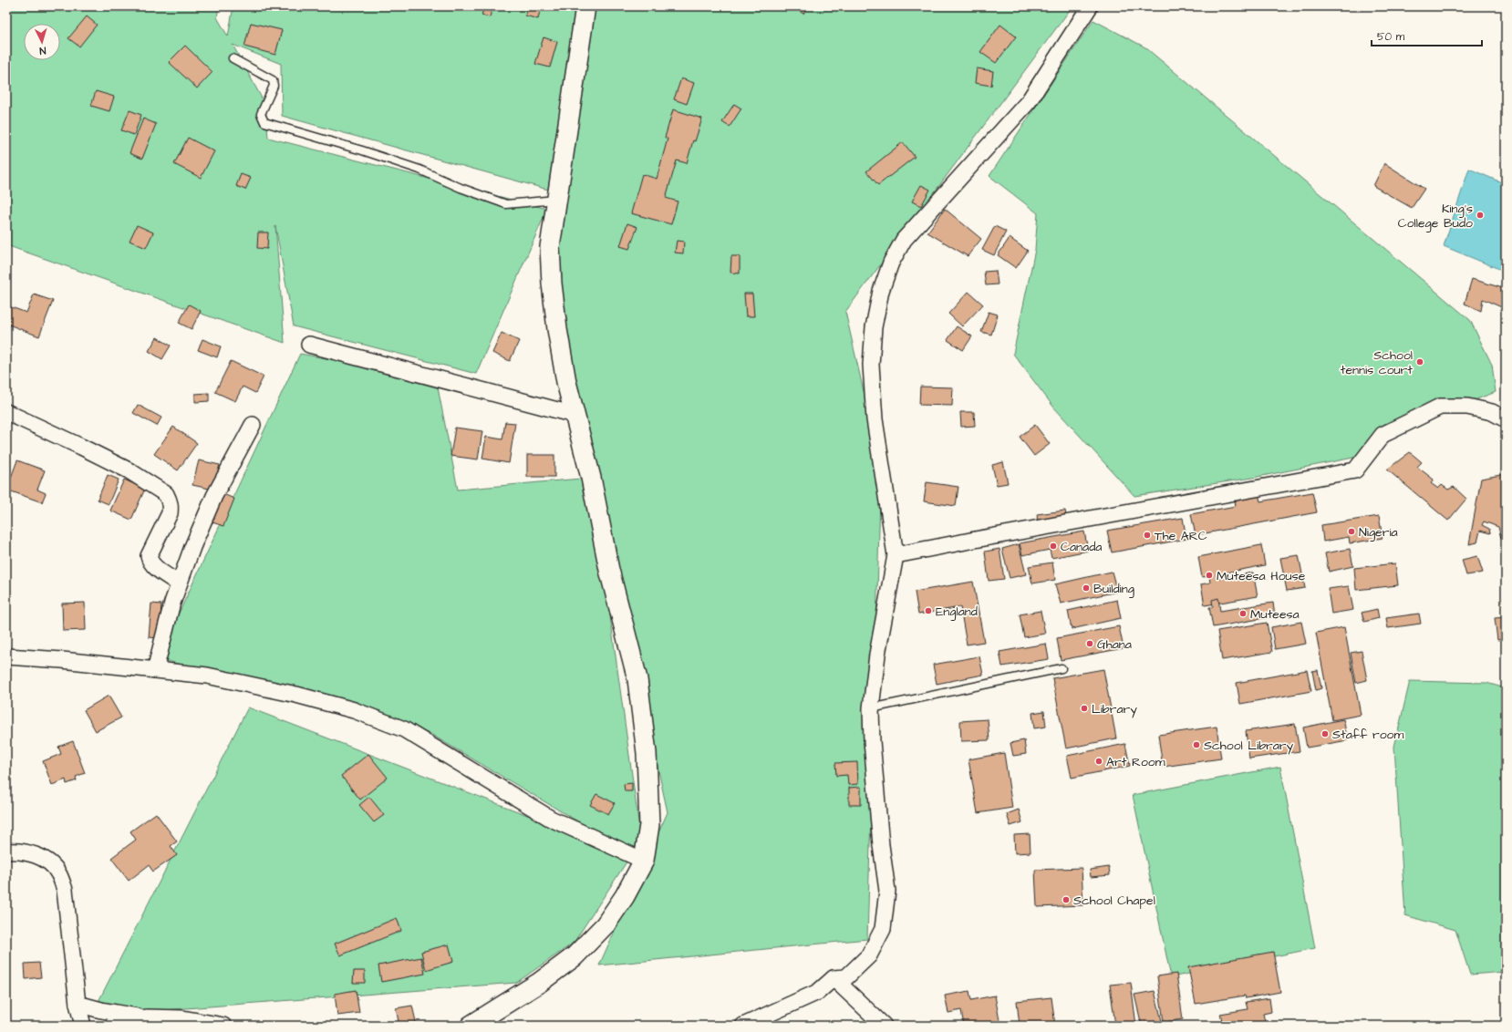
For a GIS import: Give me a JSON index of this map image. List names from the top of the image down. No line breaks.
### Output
{"places":["King's College Budo","School tennis court","Nigeria","The ARC","Canada","Muteesa House","Building","England","Muteesa","Ghana","Library","Staff room","School Library","Art Room","School Chapel"],"scale_bar":"50 m","north":"bottom"}
